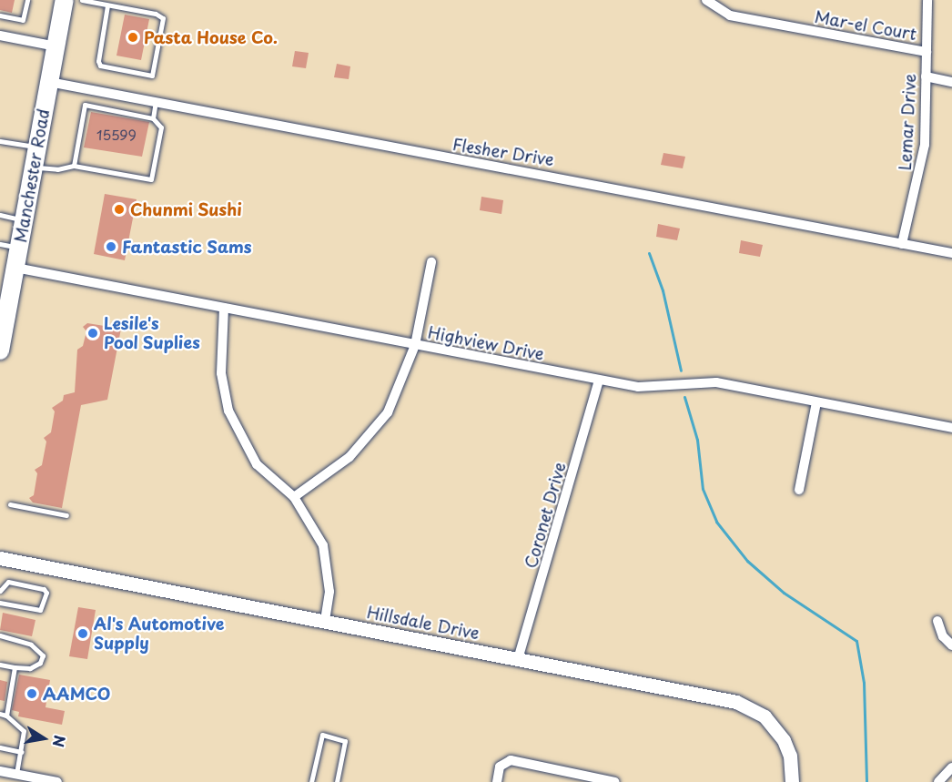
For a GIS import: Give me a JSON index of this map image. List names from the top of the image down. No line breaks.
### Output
{"streets":{"highway":["Manchester Road"],"street":["Mar-el Court","Lemar Drive","Flesher Drive","Highview Drive","Coronet Drive","Hillsdale Drive"]},"crossings":[["Mar-el Court","Lemar Drive"],["Lemar Drive","Flesher Drive"],["Flesher Drive","Manchester Road"],["Manchester Road","Highview Drive"],["Highview Drive","Coronet Drive"],["Coronet Drive","Hillsdale Drive"]],"places":["Pasta House Co.","Chunmi Sushi","Fantastic Sams","Lesile's Pool Suplies","Al's Automotive Supply","AAMCO"],"house_numbers":["15599"],"north":"right"}
